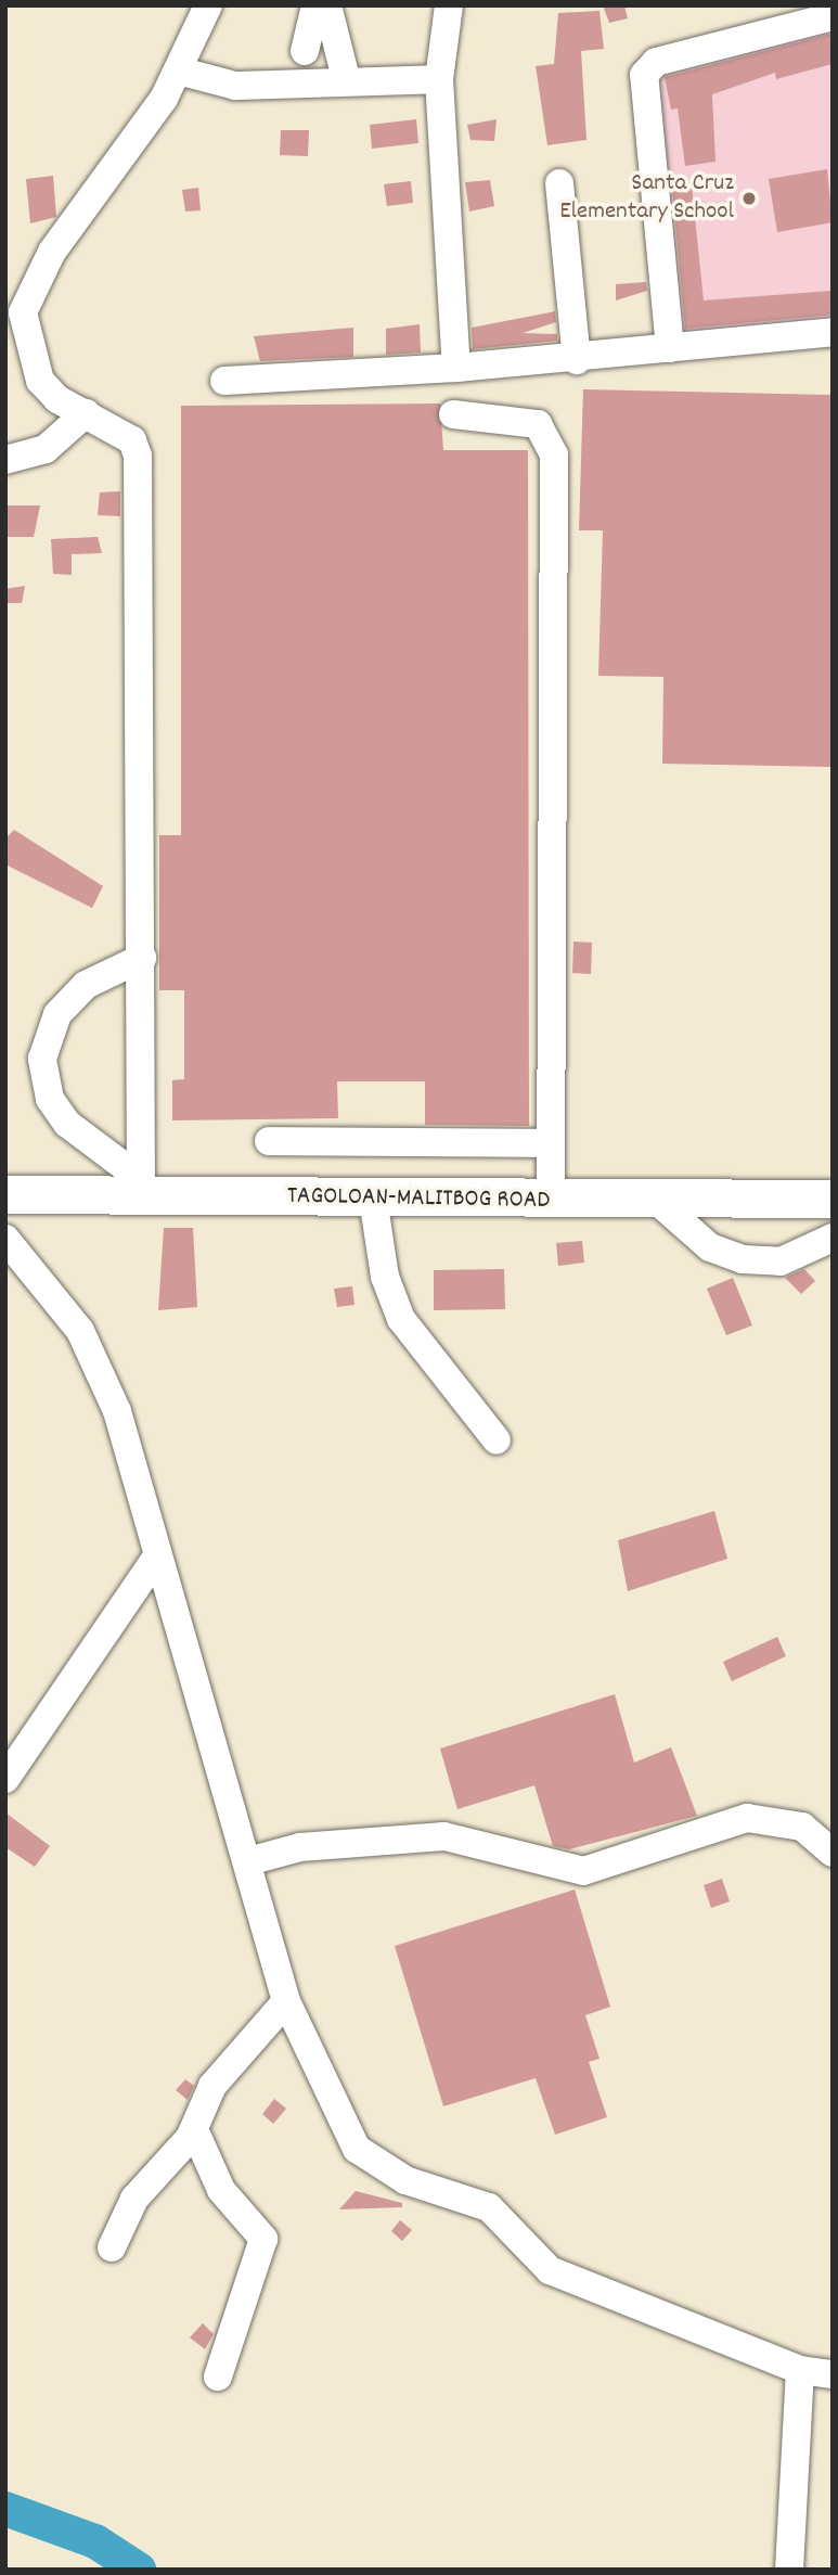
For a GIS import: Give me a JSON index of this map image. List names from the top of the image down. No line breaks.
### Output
{"streets":{"main road":["TAGOLOAN-MALITBOG ROAD"]},"places":["Santa Cruz Elementary School"]}
